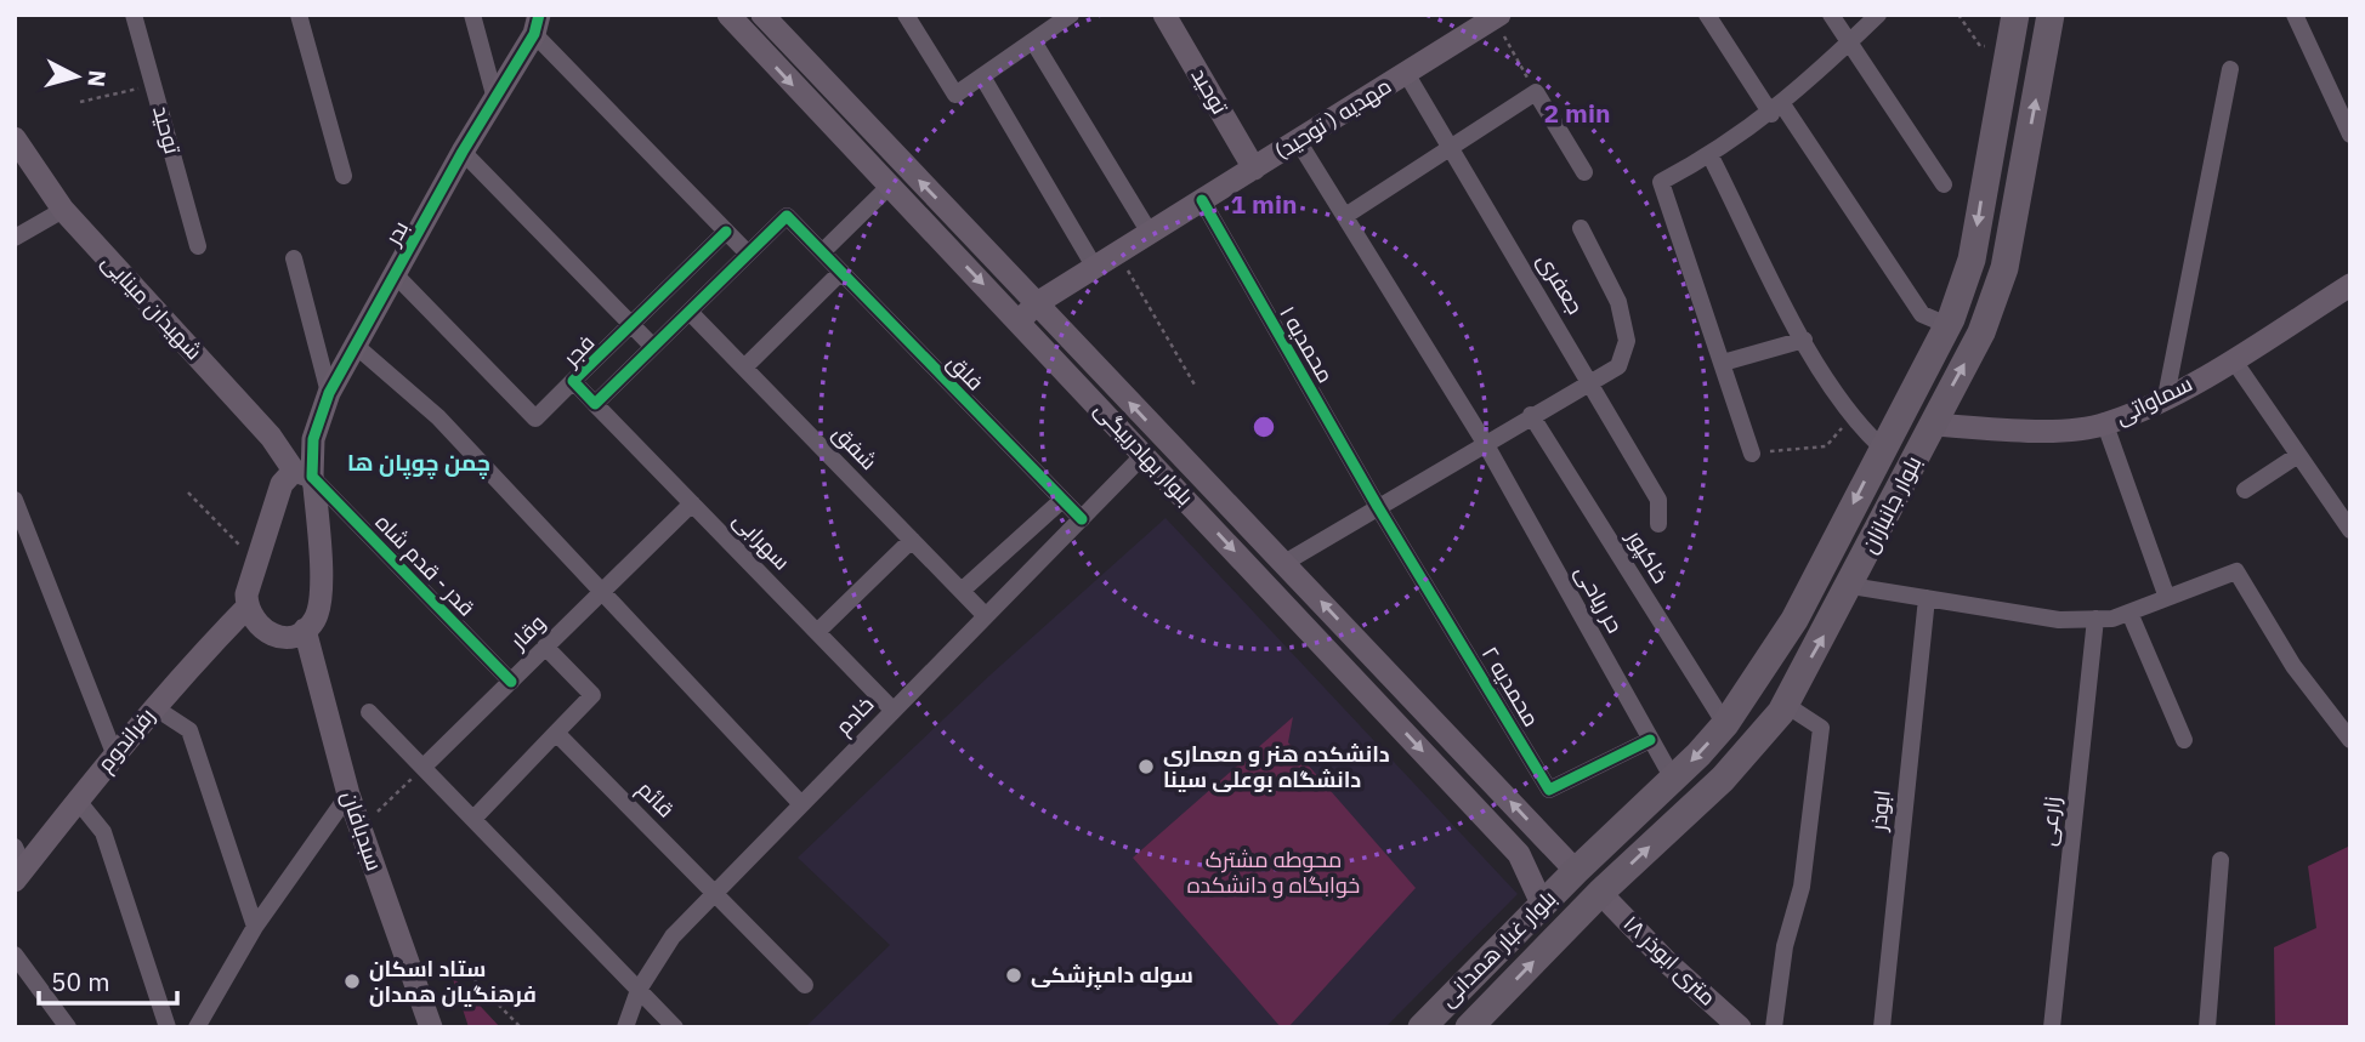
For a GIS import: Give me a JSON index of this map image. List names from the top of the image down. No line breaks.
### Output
{"streets":{"main road":["بلوار جانبازان","بلوار غبار همدانی"],"street":["توحید","مهدیه ( توحید)","بدر","جعفری","شهیدان مینایی","محمدیه ۱","فجر","فلق","سماواتی","شفق","بلوار بهادربیگی","سهرابی","خاکپور","قدر - قدم شاه","حر ریاحی","وقار","محمدیه ۲","خادم","رفراندوم","قائم","ابوذر","زارعی","سبدبافان","۱۸ متری ابوذر"]},"crossings":[["توحید","مهدیه ( توحید)"],["مهدیه ( توحید)","جعفری"],["مهدیه ( توحید)","محمدیه ۱"],["مهدیه ( توحید)","بلوار بهادربیگی"],["مهدیه ( توحید)","حر ریاحی"],["بدر","شهیدان مینایی"],["بدر","قدر - قدم شاه"],["شهیدان مینایی","قدر - قدم شاه"],["محمدیه ۱","محمدیه ۲"],["فجر","سهرابی"],["فلق","خادم"],["سماواتی","بلوار جانبازان"],["شفق","خادم"],["بلوار بهادربیگی","بلوار جانبازان"],["بلوار بهادربیگی","خادم"],["بلوار بهادربیگی","بلوار غبار همدانی"],["بلوار جانبازان","خاکپور"],["بلوار جانبازان","حر ریاحی"],["بلوار جانبازان","بلوار غبار همدانی"],["بلوار جانبازان","۱۸ متری ابوذر"],["سهرابی","وقار"],["سهرابی","خادم"],["قدر - قدم شاه","وقار"],["حر ریاحی","محمدیه ۲"],["خادم","قائم"],["بلوار غبار همدانی","۱۸ متری ابوذر"]],"districts":["چمن چوپان ها"],"parks":["محوطه مشترک خوابگاه و دانشکده"],"places":["دانشکده هنر و معماری دانشگاه بوعلی سینا","سوله دامپزشکی","ستاد اسکان فرهنگیان همدان"],"scale_bar":"50 m","north":"right","rings":["2 min","1 min"]}
